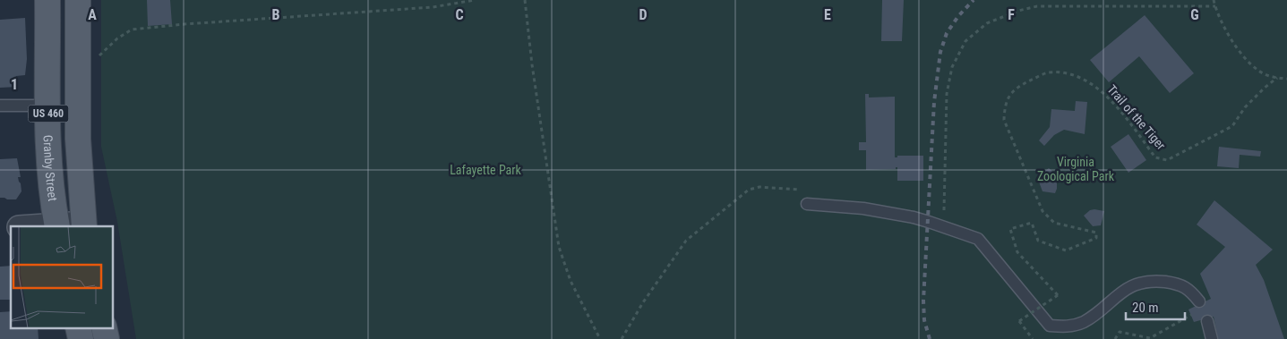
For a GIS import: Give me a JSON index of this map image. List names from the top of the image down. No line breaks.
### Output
{"streets":{"main road":["US 460","Granby Street"],"path":["Trail of the Tiger"]},"parks":["Virginia Zoological Park","Lafayette Park"],"scale_bar":"20 m","grid":{"columns":["A","B","C","D","E","F","G"],"rows":["1"]}}
